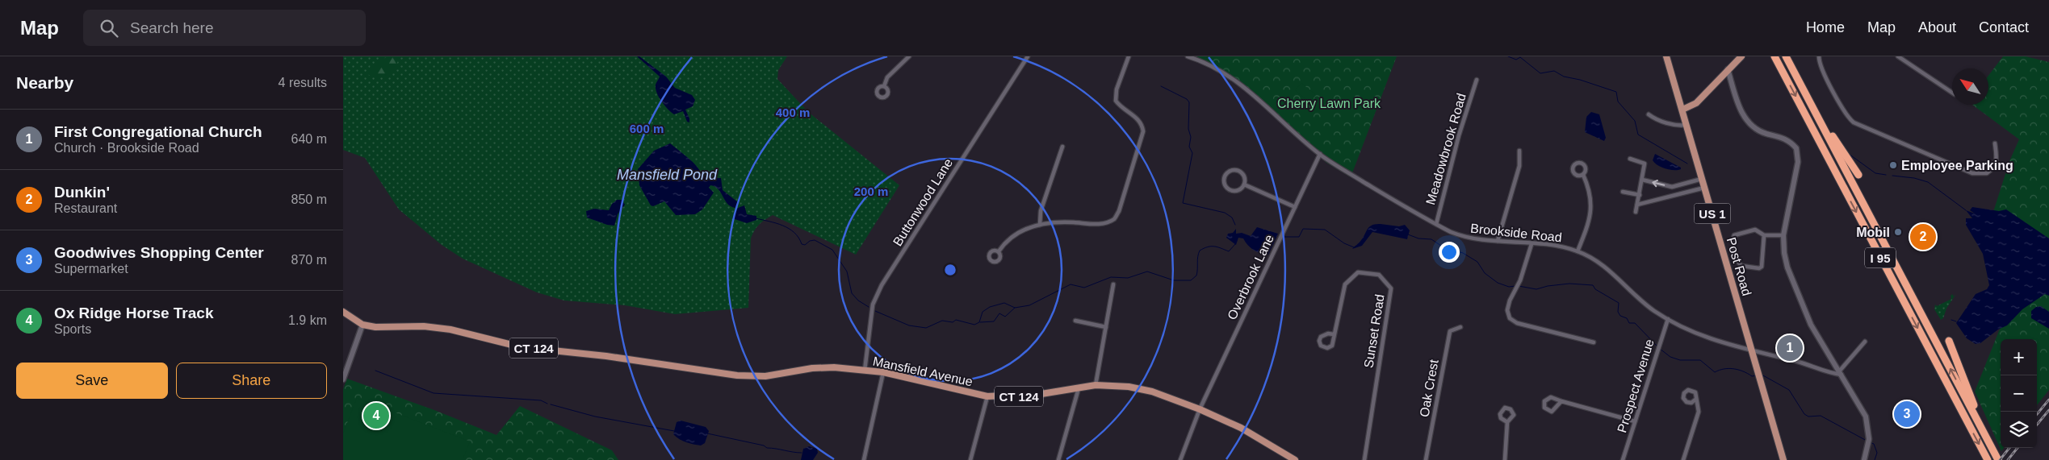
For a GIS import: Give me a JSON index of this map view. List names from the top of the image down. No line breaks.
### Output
{"streets":{"highway":["I 95"],"main road":["US 1","Post Road","CT 124","Mansfield Avenue"],"street":["Meadowbrook Road","Buttonwood Lane","Brookside Road","Overbrook Lane","Sunset Road","Prospect Avenue","Oak Crest"]},"crossings":[["Meadowbrook Road","Brookside Road"],["Buttonwood Lane","Mansfield Avenue"],["Brookside Road","Post Road"],["Brookside Road","Overbrook Lane"],["Brookside Road","Prospect Avenue"],["Overbrook Lane","Mansfield Avenue"]],"water":["Mansfield Pond"],"parks":["Cherry Lawn Park"],"places":["Employee Parking","Mobil"],"north":"top left","page":{"header":"Map","search":"Search here","nav":["Home","Map","About","Contact"],"heading":["Nearby","4 results"],"list":[{"mark":"1","name":"First Congregational Church","note":"Church · Brookside Road","value":"640 m"},{"mark":"2","name":"Dunkin'","note":"Restaurant","value":"850 m"},{"mark":"3","name":"Goodwives Shopping Center","note":"Supermarket","value":"870 m"},{"mark":"4","name":"Ox Ridge Horse Track","note":"Sports","value":"1.9 km"}],"pins":["2","1","3","4"],"map_buttons":["+","−"],"buttons":["Save","Share"]},"rings":["400 m","600 m","200 m"]}
